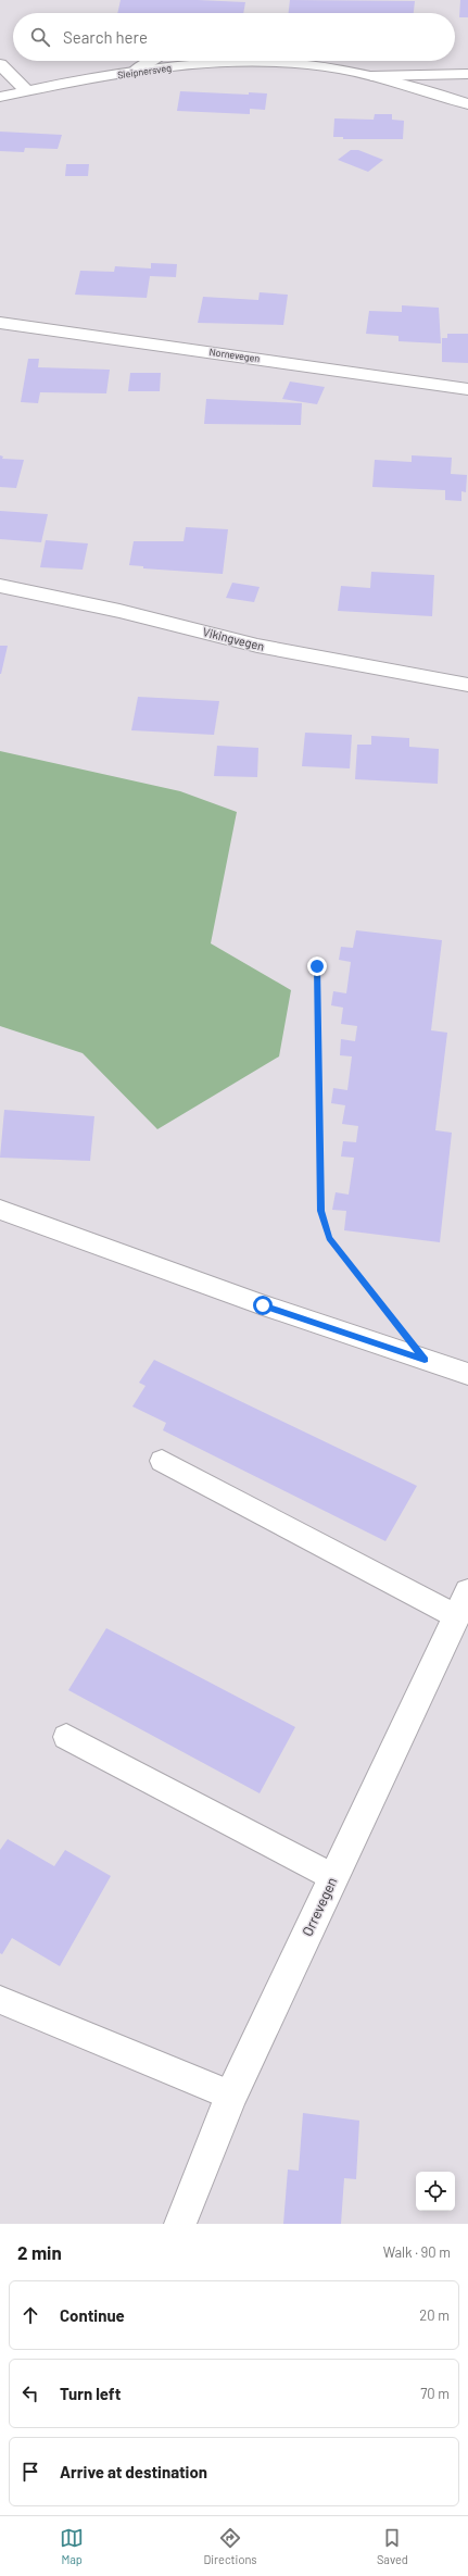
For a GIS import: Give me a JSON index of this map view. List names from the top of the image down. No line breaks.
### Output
{"streets":{"street":["Sleipnersveg","Nornevegen","Vikingvegen","Orrevegen"]},"page":{"search":"Search here","heading":["2 min","Walk · 90 m"],"list":[["Continue","20 m"],["Turn left","70 m"],"Arrive at destination"],"nav":["Map","Directions","Saved"]}}
